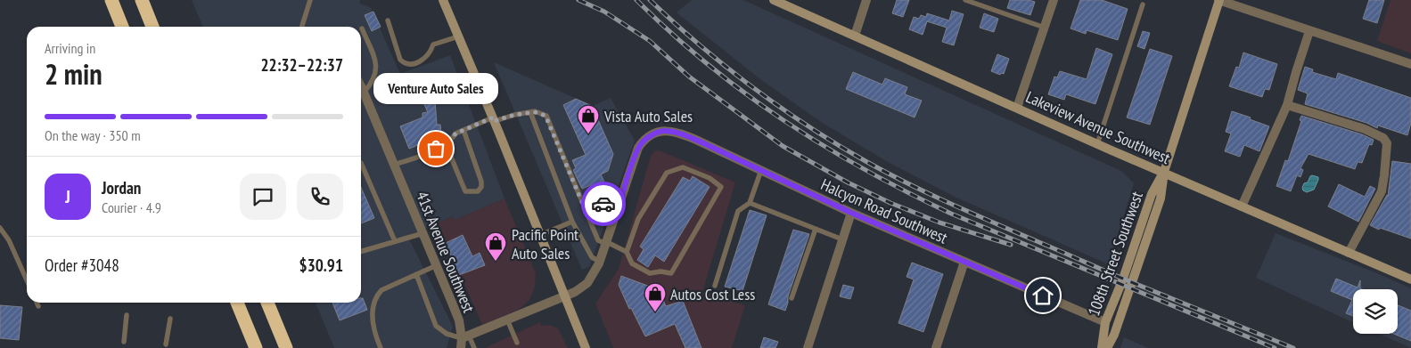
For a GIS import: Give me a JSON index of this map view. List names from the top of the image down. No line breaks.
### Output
{"streets":{"street":["Lakeview Avenue Southwest","Halcyon Road Southwest","41st Avenue Southwest","108th Street Southwest"]},"crossings":[["Lakeview Avenue Southwest","108th Street Southwest"],["Halcyon Road Southwest","108th Street Southwest"]],"places":{"shop":["Vista Auto Sales","Pacific Point Auto Sales","Autos Cost Less"],"other":["Venture Auto Sales"]},"page":{"heading":["2 min","Arriving in","22:32–22:37"],"panel":["Jordan","Courier · 4.9","Order #3048","$30.91"],"bubble":"Venture Auto Sales","bar":"On the way · 350 m","round":"J"}}
